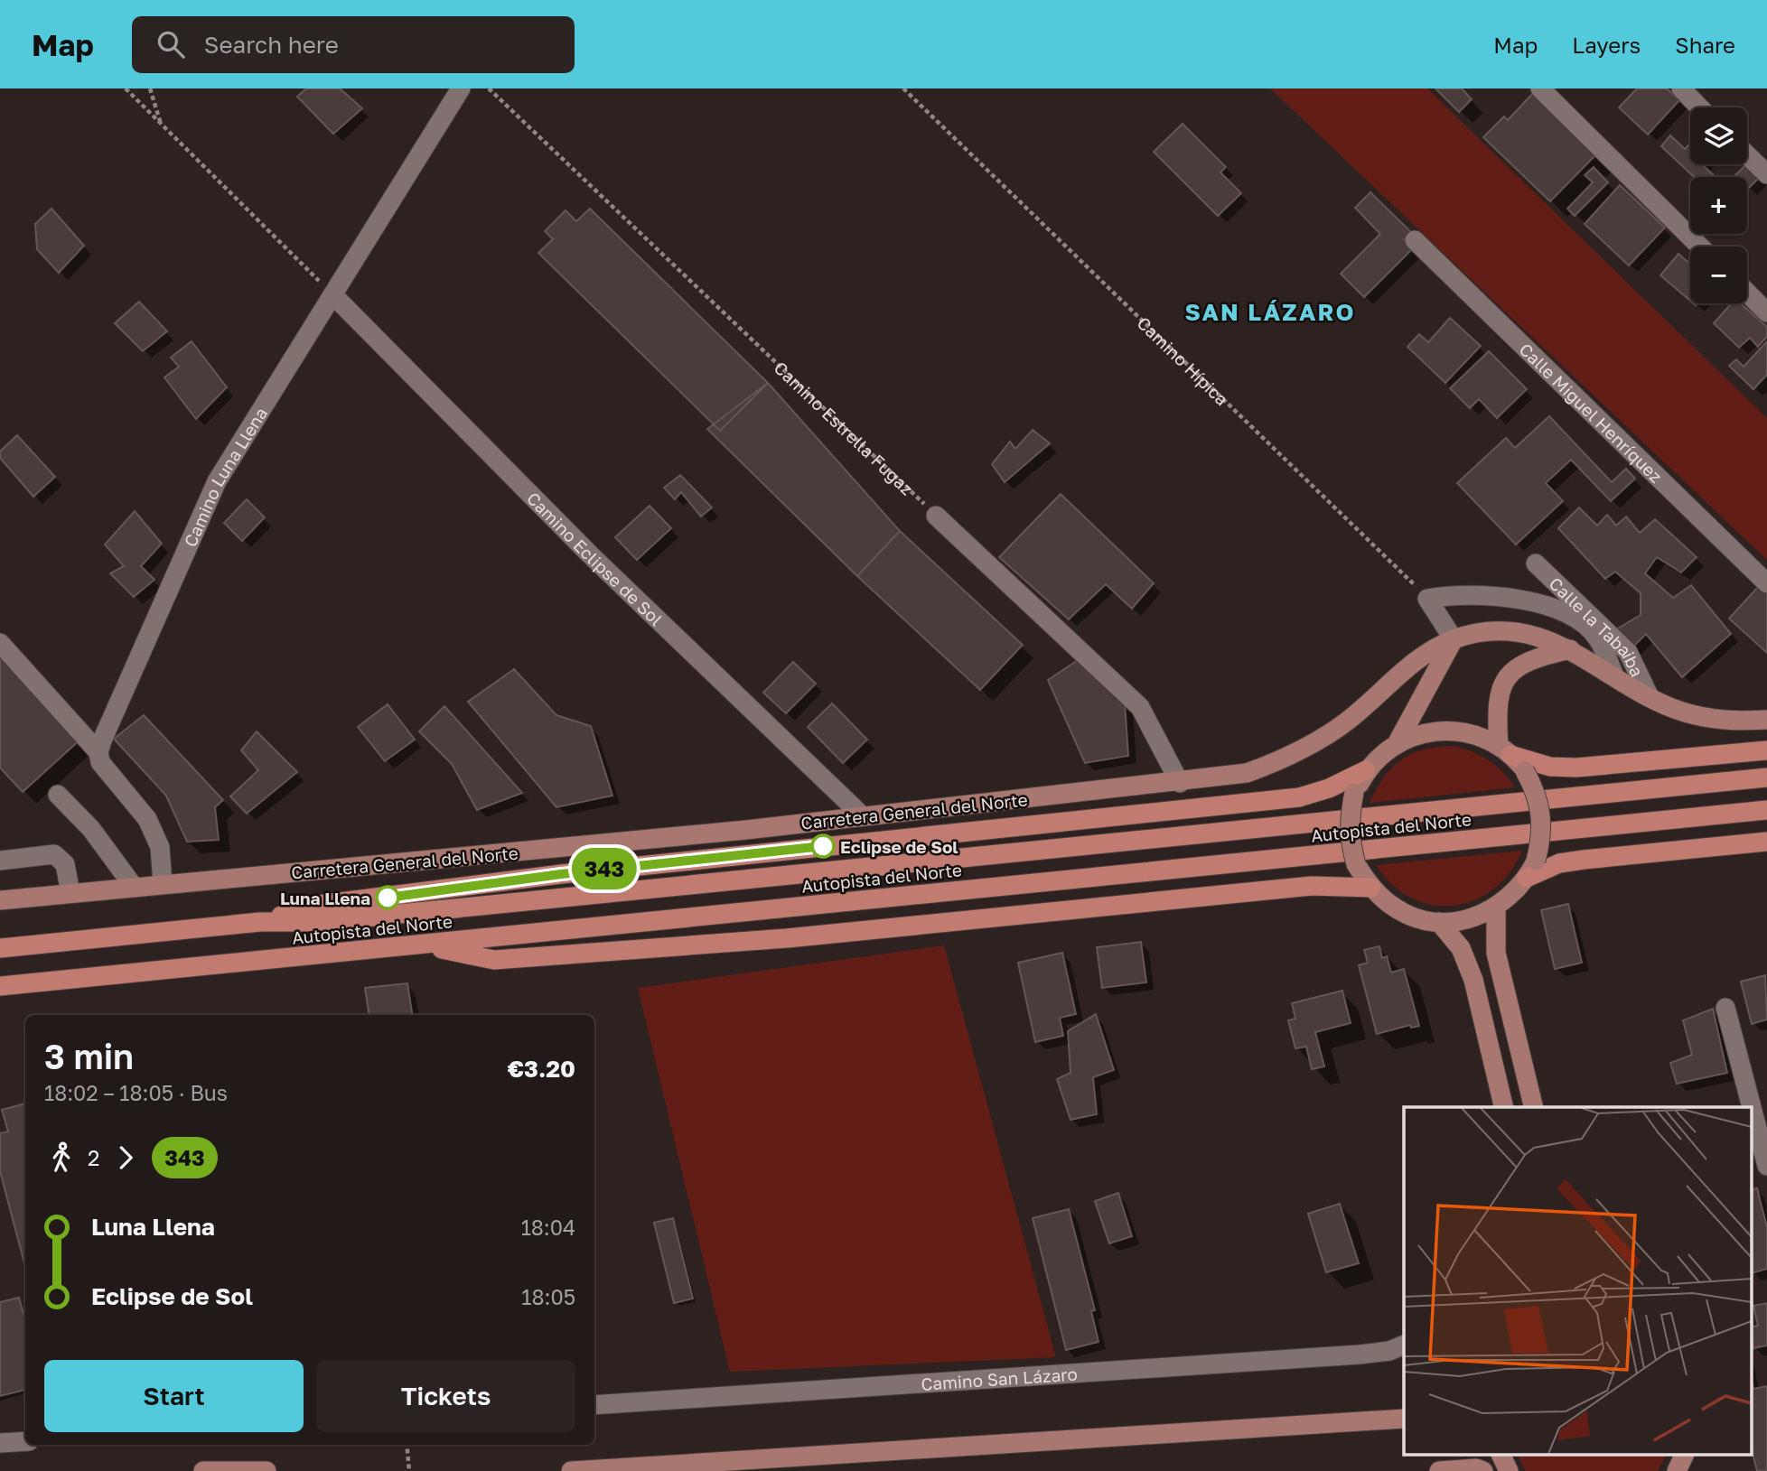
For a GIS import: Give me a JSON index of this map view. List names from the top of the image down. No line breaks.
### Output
{"streets":{"highway":["Autopista del Norte"],"main road":["Carretera General del Norte"],"street":["Calle Miguel Henríquez","Camino Luna Llena","Camino Eclipse de Sol","Calle la Tabaiba","Camino San Lázaro"],"path":["Camino Hípica","Camino Estrella Fugaz"]},"crossings":[["Camino Luna Llena","Camino Eclipse de Sol"],["Camino Eclipse de Sol","Carretera General del Norte"],["Calle la Tabaiba","Carretera General del Norte"]],"districts":["SAN LÁZARO"],"places":["Eclipse de Sol","Luna Llena"],"lines":["bus line 343"],"page":{"header":"Map","search":"Search here","nav":["Map","Layers","Share"],"on_map":"343","map_buttons":["+","−"],"heading":["3 min","18:02 – 18:05 · Bus","€3.20"],"legs":["2","343"],"list":[{"name":"Luna Llena","value":"18:04"},{"name":"Eclipse de Sol","value":"18:05"}],"buttons":["Start","Tickets"]}}
